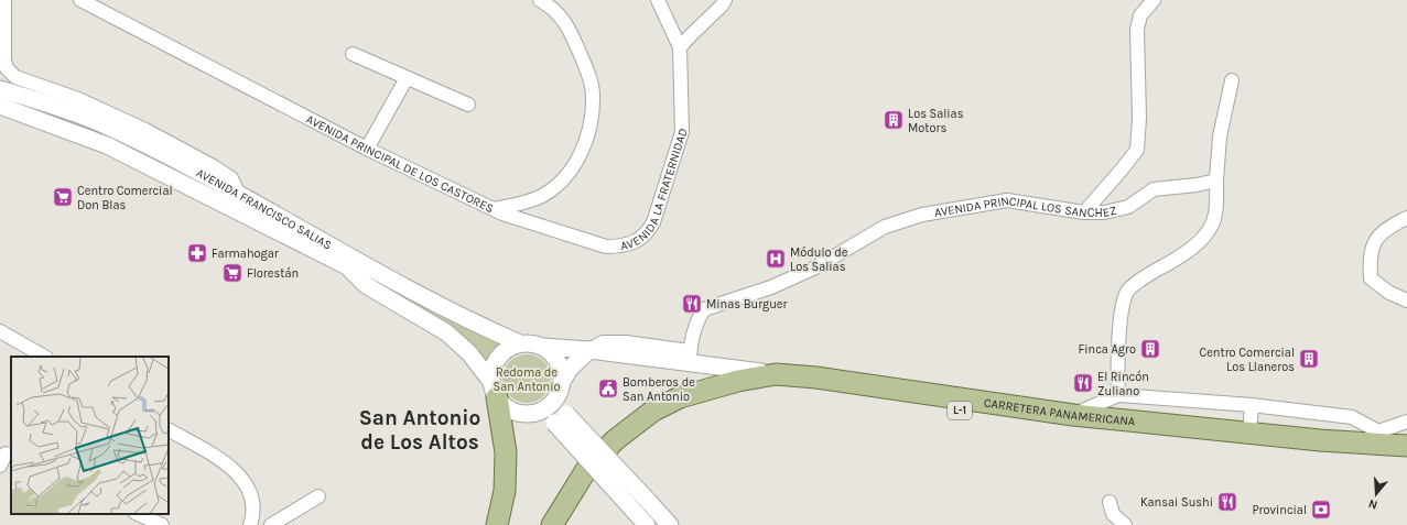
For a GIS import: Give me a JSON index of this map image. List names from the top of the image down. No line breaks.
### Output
{"streets":{"main road":["L-1","CARRETERA PANAMERICANA"],"street":["AVENIDA PRINCIPAL DE LOS CASTORES","AVENIDA LA FRATERNIDAD","AVENIDA FRANCISCO SALIAS","AVENIDA PRINCIPAL LOS SANCHEZ"]},"crossings":[["AVENIDA PRINCIPAL DE LOS CASTORES","AVENIDA LA FRATERNIDAD"]],"districts":["San Antonio de Los Altos"],"parks":["Redoma de San Antonio"],"places":{"building":["Los Salias Motors","Finca Agro","Centro Comercial Los Llaneros"],"supermarket":["Centro Comercial Don Blas","Florestán"],"pharmacy":["Farmahogar"],"hospital":["Módulo de Los Salias"],"restaurant":["Minas Burguer","El Rincón Zuliano","Kansai Sushi"],"public building":["Bomberos de San Antonio"],"bank":["Provincial"]},"north":"bottom"}
